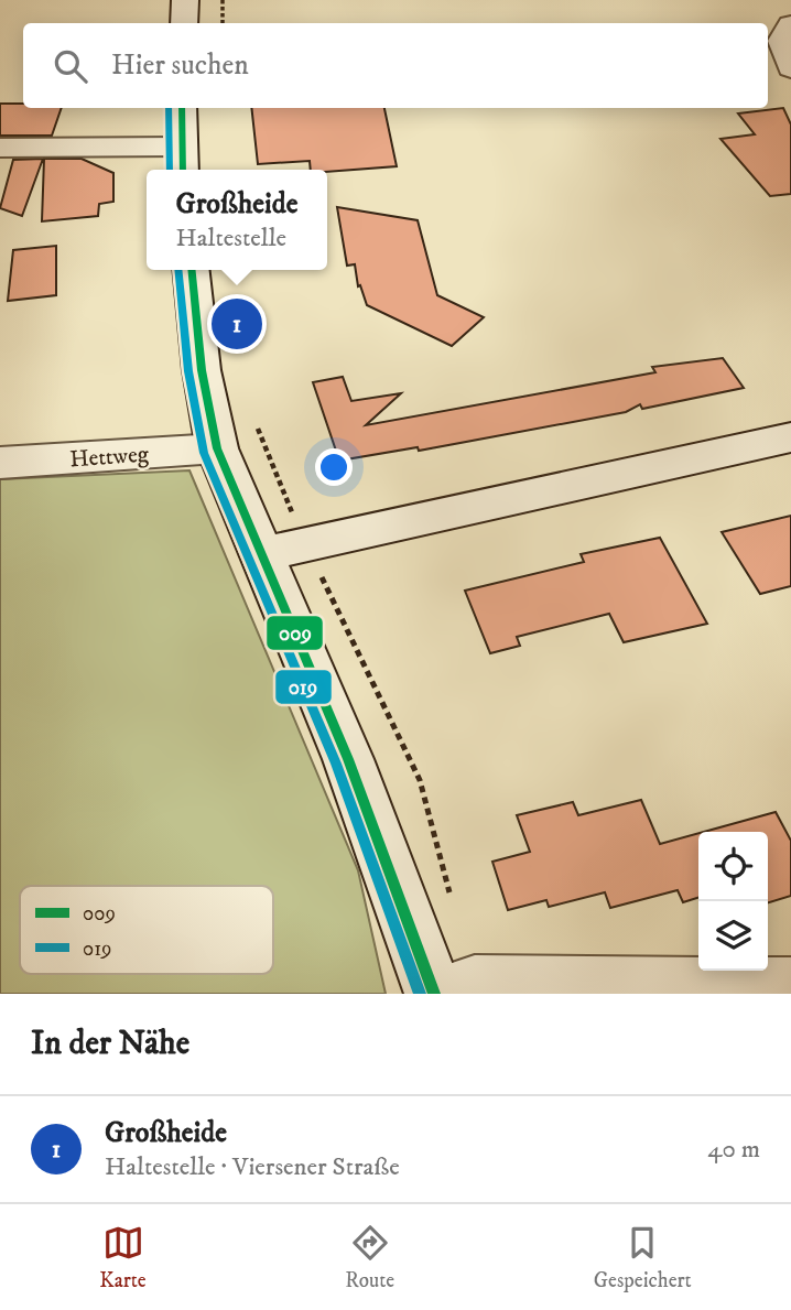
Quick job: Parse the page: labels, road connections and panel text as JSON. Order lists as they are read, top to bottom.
{
  "streets": {
    "street": ["Hettweg"]
  },
  "lines": ["transit line 009", "transit line 019"],
  "legend": ["009", "019"],
  "page": {
    "search": "Hier suchen",
    "popup": ["Großheide", "Haltestelle"],
    "pins": "1",
    "heading": "In der Nähe",
    "list": [
      {
        "mark": "1",
        "name": "Großheide",
        "note": "Haltestelle · Viersener Straße",
        "value": "40 m"
      }
    ],
    "nav": ["Karte", "Route", "Gespeichert"]
  }
}
